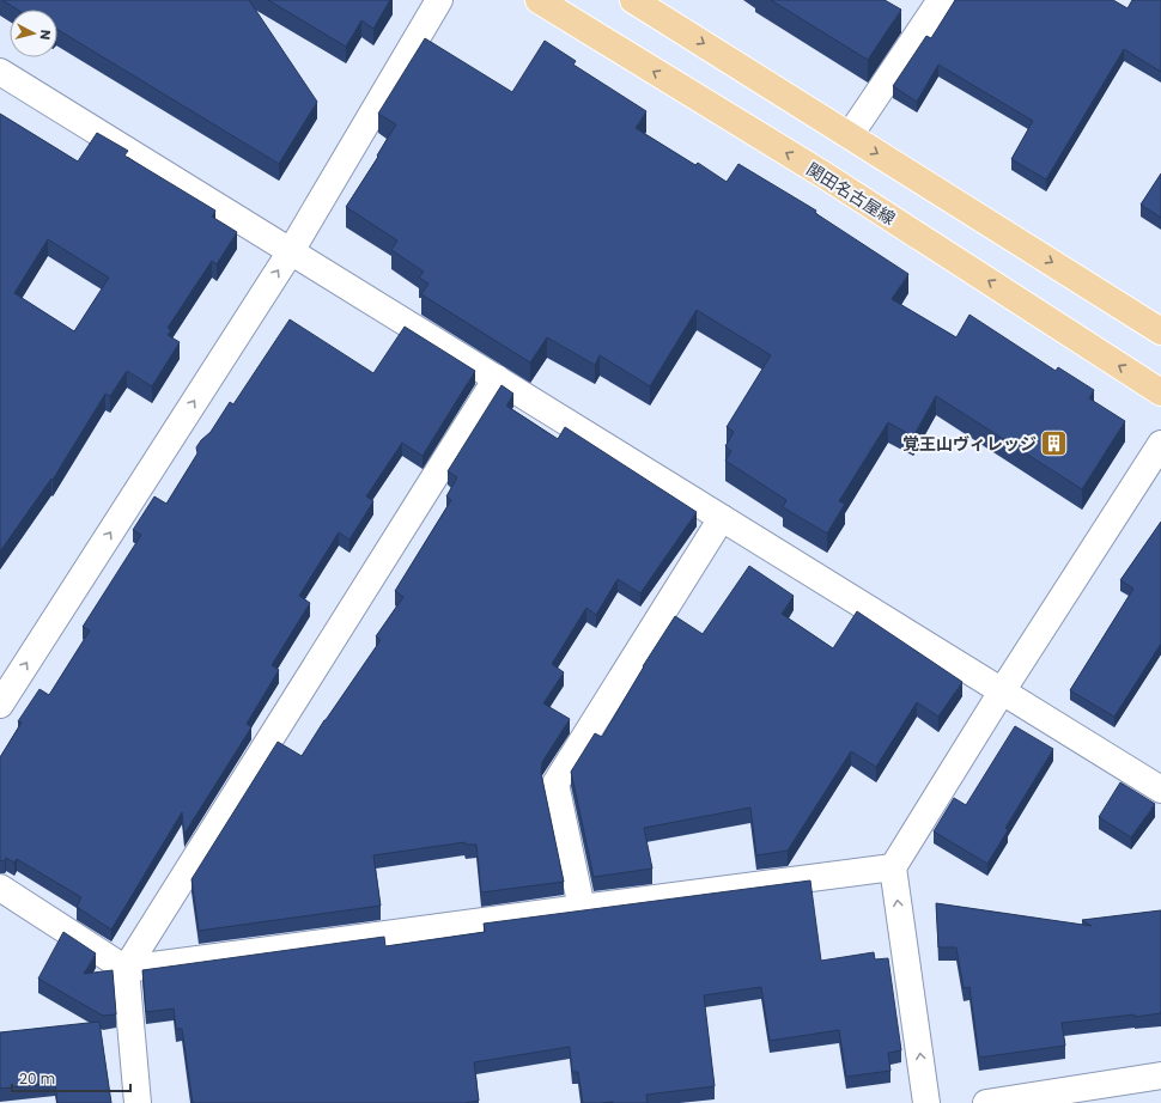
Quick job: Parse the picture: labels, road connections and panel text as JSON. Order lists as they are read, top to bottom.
{
  "streets": {
    "main road": ["関田名古屋線"]
  },
  "places": {
    "building": ["覚王山ヴィレッジ"]
  },
  "scale_bar": "20 m",
  "north": "right"
}
